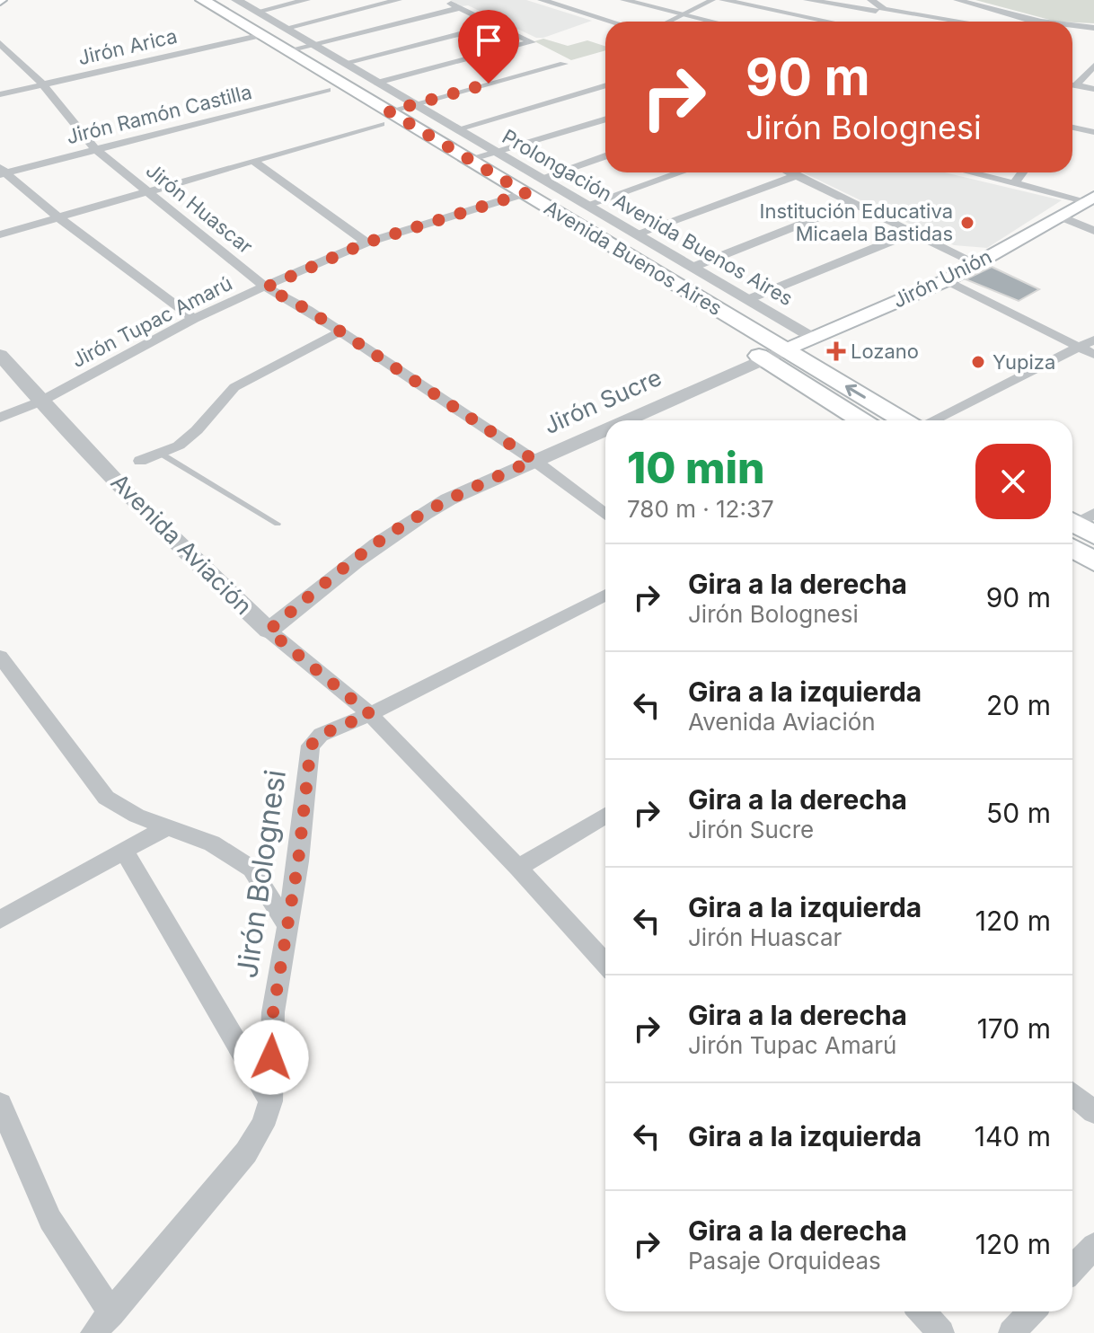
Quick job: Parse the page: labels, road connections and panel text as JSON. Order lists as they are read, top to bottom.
{
  "streets": {
    "main road": ["Avenida Buenos Aires", "Jirón Unión"],
    "street": [
      "Jirón Arica",
      "Jirón Ramón Castilla",
      "Jirón Huascar",
      "Prolongación Avenida Buenos Aires",
      "Jirón Tupac Amarú",
      "Jirón Sucre",
      "Avenida Aviación",
      "Jirón Bolognesi"
    ]
  },
  "crossings": [
    ["Jirón Arica", "Jirón Huascar"],
    ["Jirón Arica", "Avenida Buenos Aires"],
    ["Jirón Ramón Castilla", "Jirón Huascar"],
    ["Jirón Ramón Castilla", "Avenida Buenos Aires"],
    ["Jirón Huascar", "Jirón Tupac Amarú"],
    ["Jirón Huascar", "Jirón Sucre"],
    ["Prolongación Avenida Buenos Aires", "Jirón Unión"],
    ["Avenida Buenos Aires", "Jirón Unión"],
    ["Avenida Buenos Aires", "Jirón Tupac Amarú"],
    ["Avenida Buenos Aires", "Jirón Sucre"],
    ["Jirón Unión", "Jirón Sucre"],
    ["Jirón Tupac Amarú", "Avenida Aviación"],
    ["Jirón Sucre", "Avenida Aviación"],
    ["Avenida Aviación", "Jirón Bolognesi"]
  ],
  "places": {
    "other": ["Institución Educativa Micaela Bastidas", "Yupiza"],
    "health": ["Lozano"]
  },
  "page": {
    "turn": ["90 m", "Jirón Bolognesi"],
    "heading": ["10 min", "780 m · 12:37"],
    "list": [
      {
        "name": "Gira a la derecha",
        "note": "Jirón Bolognesi",
        "value": "90 m"
      },
      {
        "name": "Gira a la izquierda",
        "note": "Avenida Aviación",
        "value": "20 m"
      },
      {
        "name": "Gira a la derecha",
        "note": "Jirón Sucre",
        "value": "50 m"
      },
      {
        "name": "Gira a la izquierda",
        "note": "Jirón Huascar",
        "value": "120 m"
      },
      {
        "name": "Gira a la derecha",
        "note": "Jirón Tupac Amarú",
        "value": "170 m"
      },
      {
        "name": "Gira a la izquierda",
        "value": "140 m"
      },
      {
        "name": "Gira a la derecha",
        "note": "Pasaje Orquideas",
        "value": "120 m"
      }
    ]
  }
}
